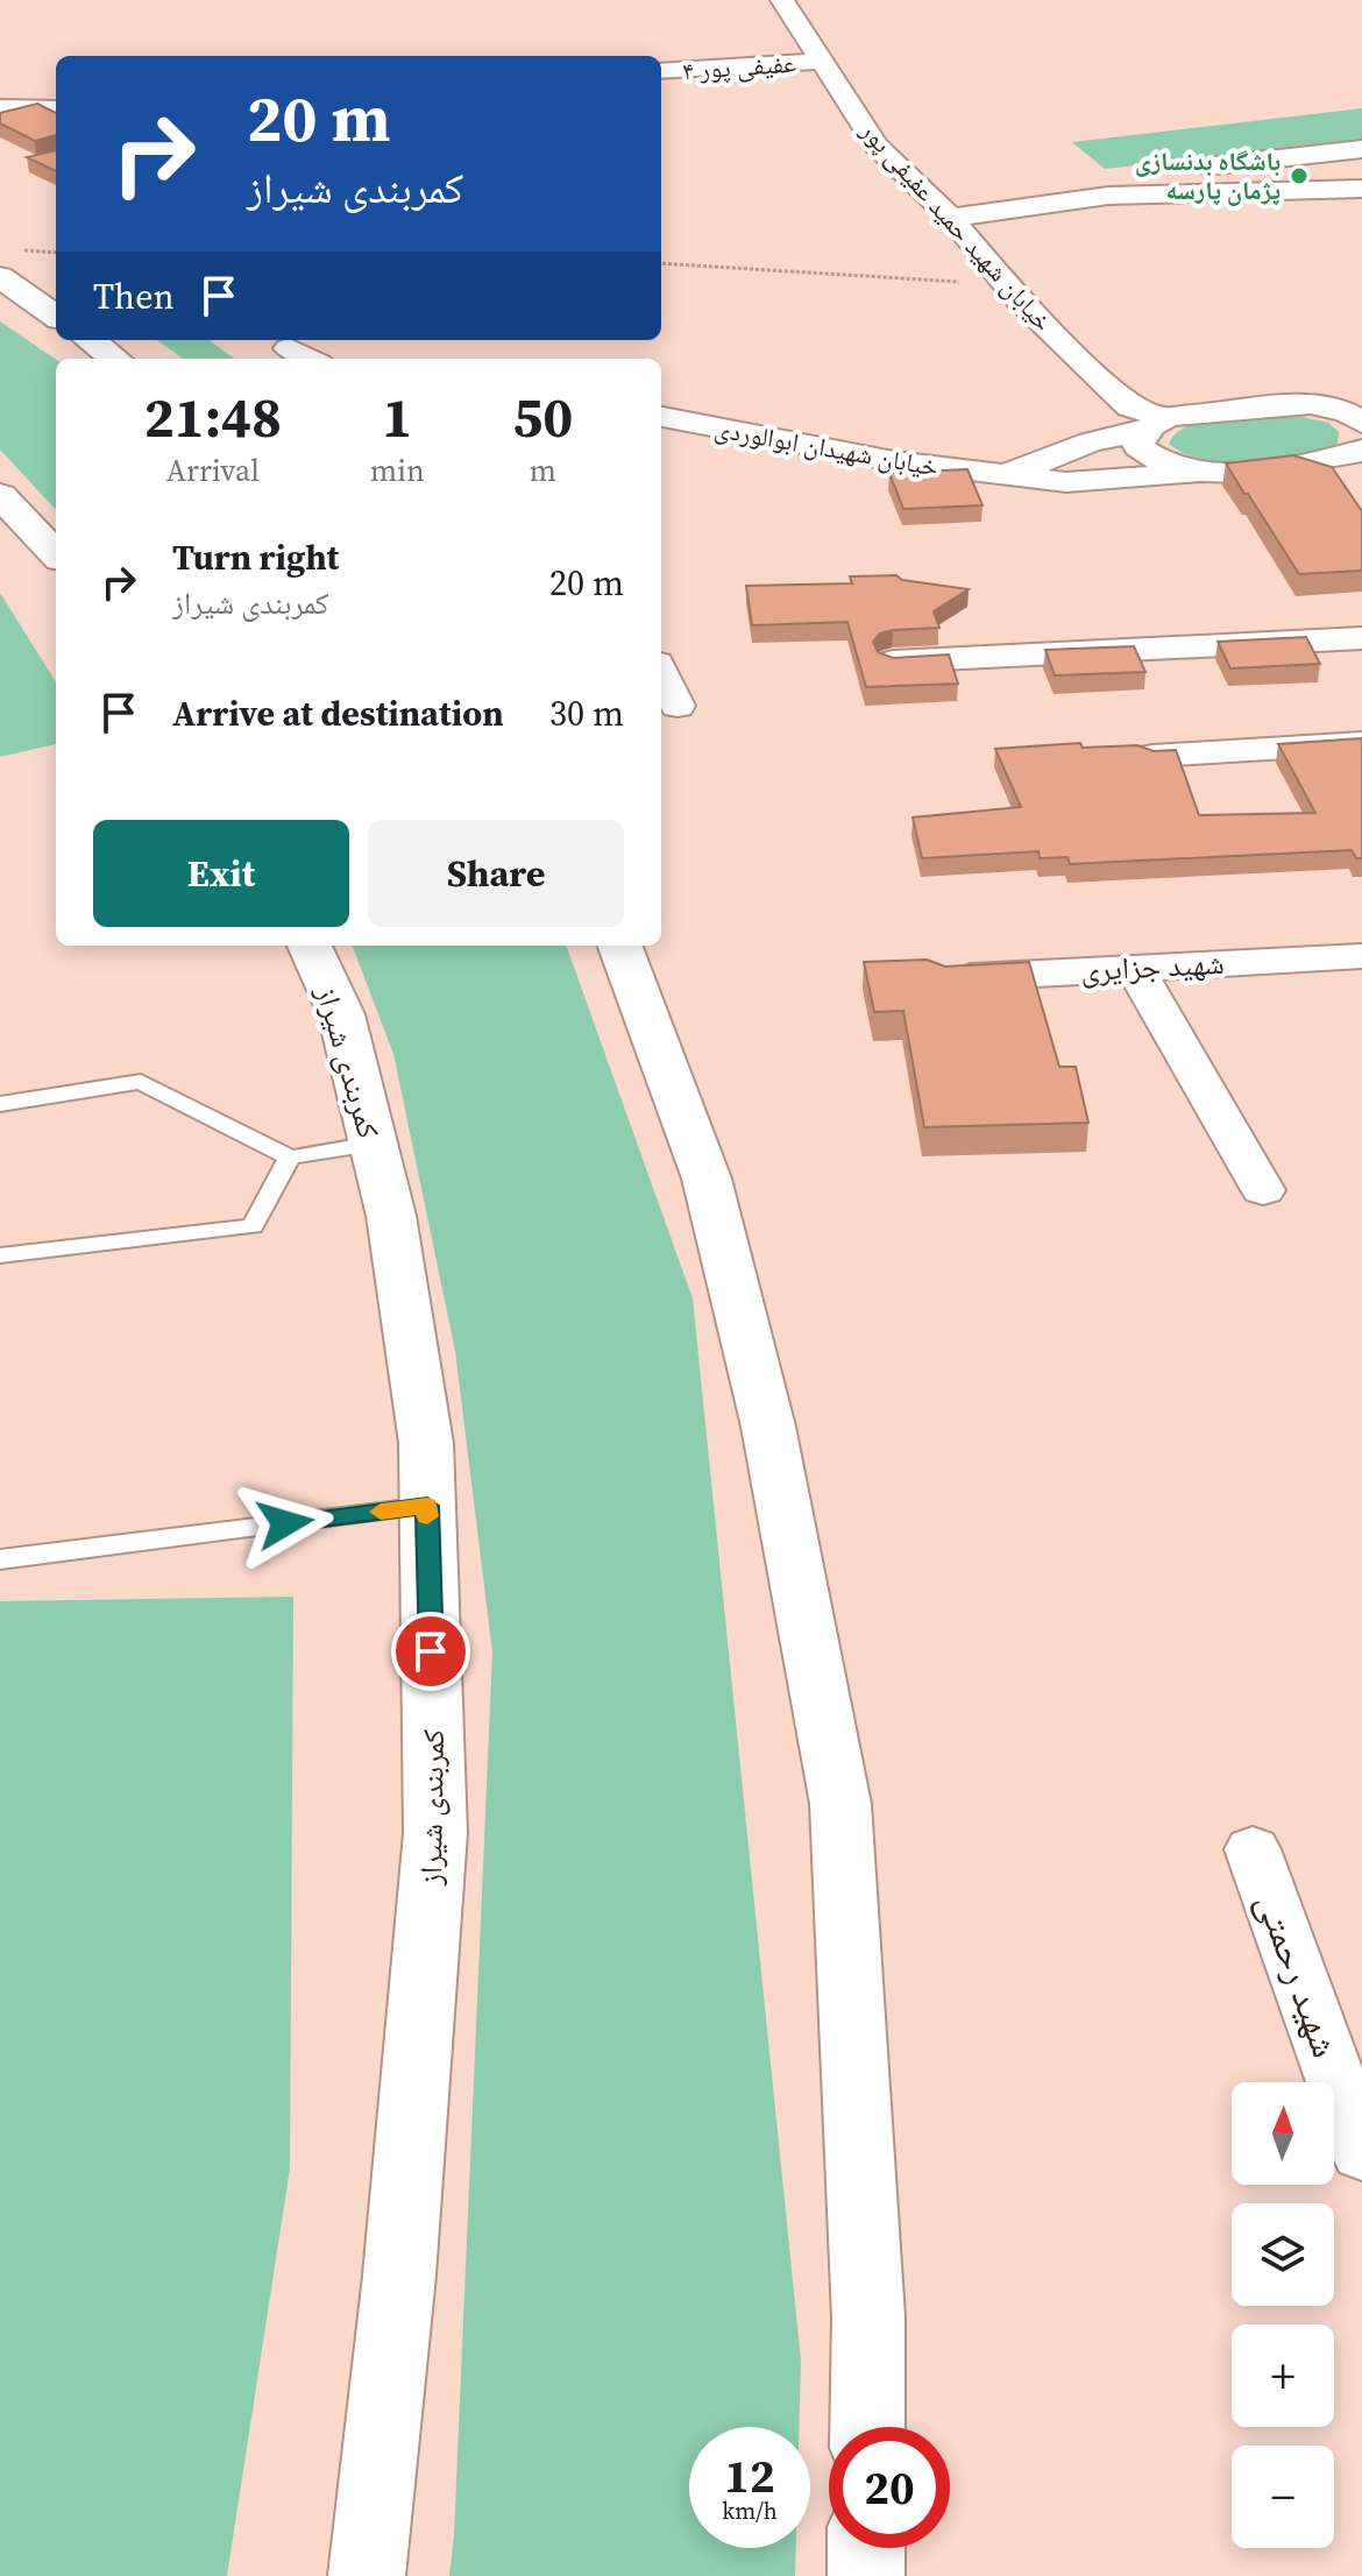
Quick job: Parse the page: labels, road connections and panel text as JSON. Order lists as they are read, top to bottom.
{
  "streets": {
    "highway": ["کمربندی شیراز"],
    "street": [
      "عفیفی پور ۴",
      "خیابان شهید حمید عفیفی پور",
      "خیابان شهیدان ابوالوردی",
      "شهید جزایری",
      "شهید رحمتی"
    ]
  },
  "crossings": [
    ["عفیفی پور ۴", "خیابان شهید حمید عفیفی پور"],
    ["خیابان شهید حمید عفیفی پور", "خیابان شهیدان ابوالوردی"]
  ],
  "places": ["باشگاه بدنسازی پژمان پارسه"],
  "north": "top",
  "page": {
    "turn": ["20 m", "کمربندی شیراز"],
    "then": "Then",
    "eta": [
      "21:48",
      "Arrival",
      "1",
      "min",
      "50",
      "m"
    ],
    "list": [
      {
        "name": "Turn right",
        "note": "کمربندی شیراز",
        "value": "20 m"
      },
      {
        "name": "Arrive at destination",
        "value": "30 m"
      }
    ],
    "buttons": ["Exit", "Share"],
    "map_buttons": ["+", "−"],
    "speed": "12 km/h",
    "limit": "20"
  }
}
